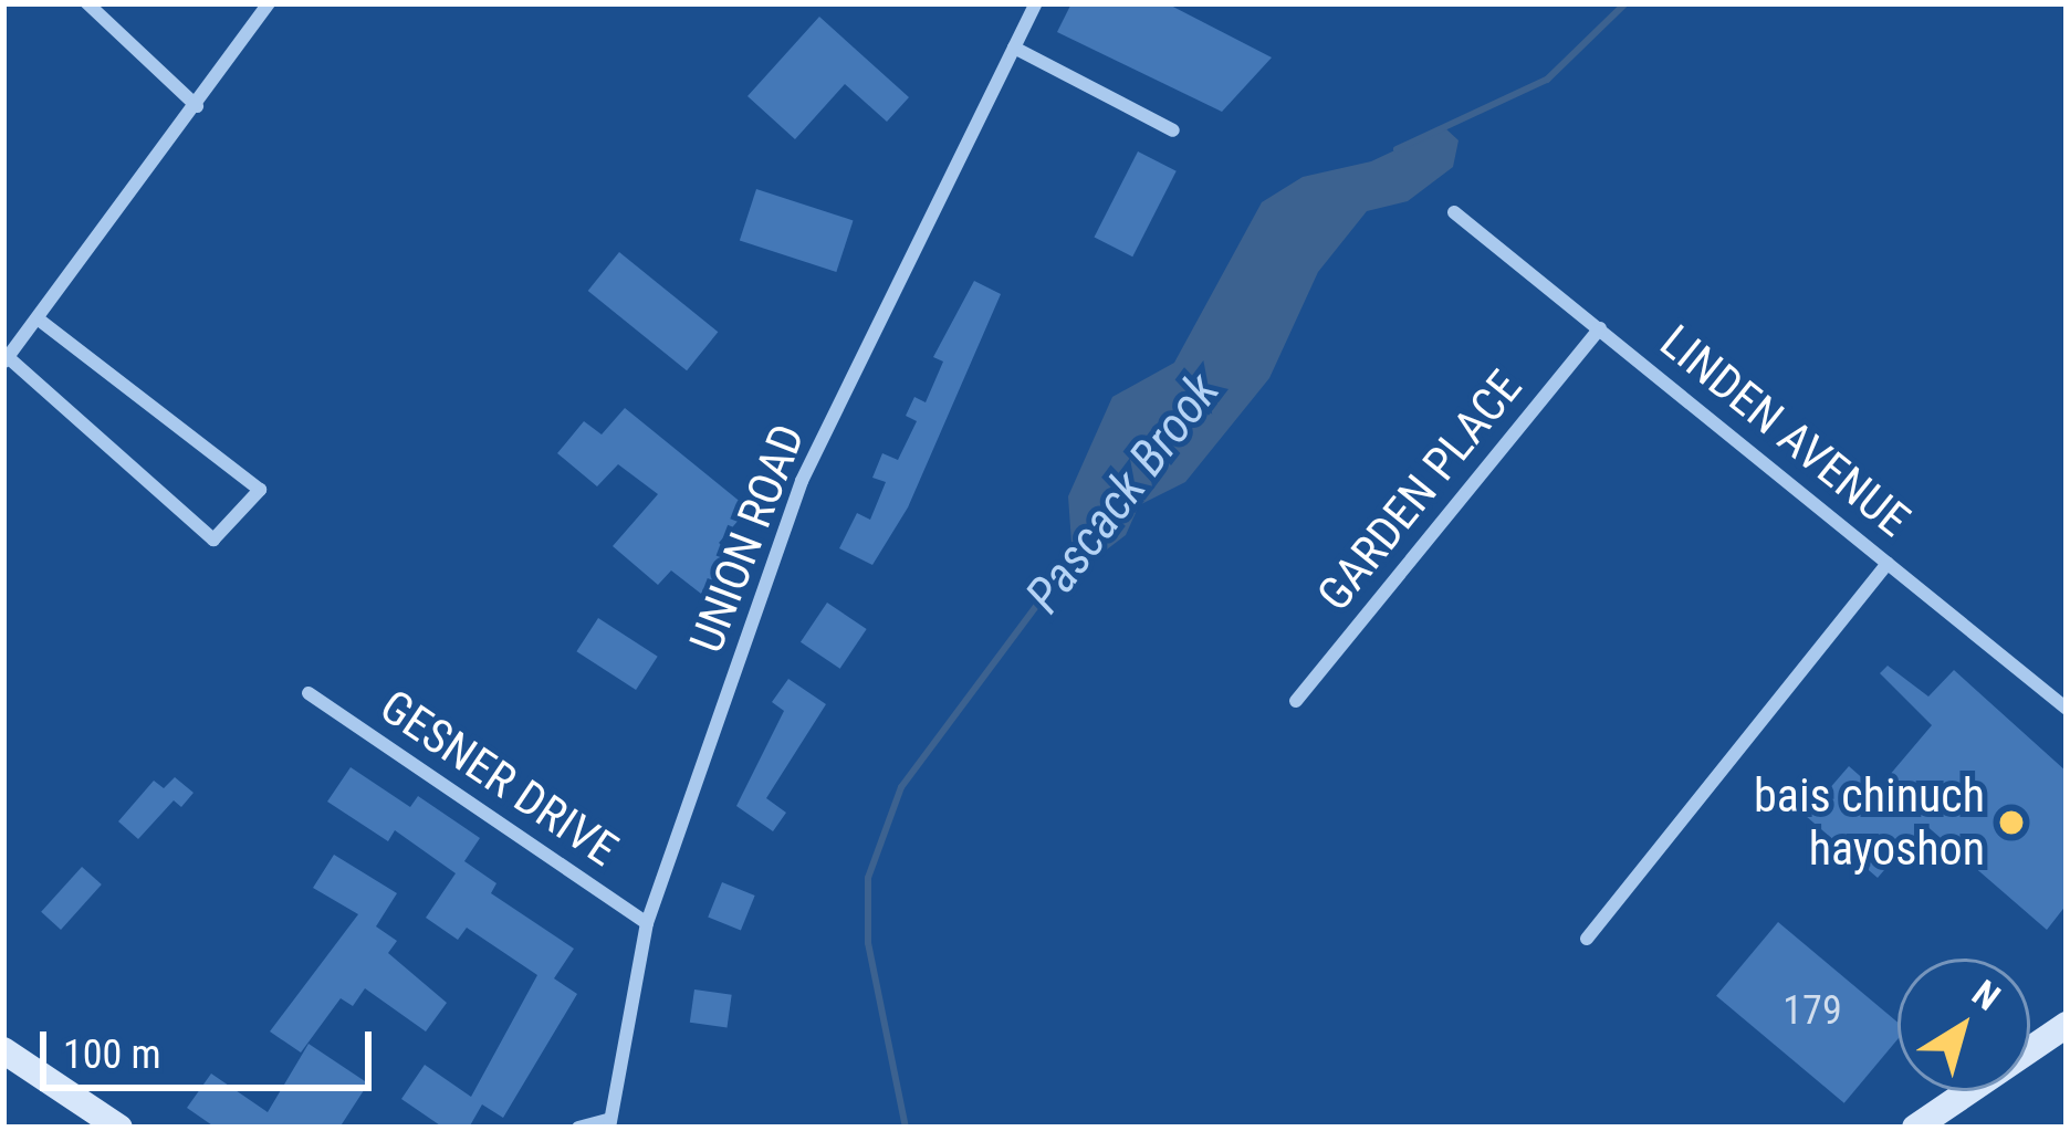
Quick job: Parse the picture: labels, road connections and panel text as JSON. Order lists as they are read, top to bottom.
{
  "streets": {
    "street": [
      "LINDEN AVENUE",
      "GARDEN PLACE",
      "UNION ROAD",
      "GESNER DRIVE"
    ]
  },
  "crossings": [
    ["LINDEN AVENUE", "GARDEN PLACE"],
    ["UNION ROAD", "GESNER DRIVE"]
  ],
  "water": ["Pascack Brook"],
  "places": ["bais chinuch hayoshon"],
  "house_numbers": ["179"],
  "scale_bar": "100 m",
  "north": "top right"
}
